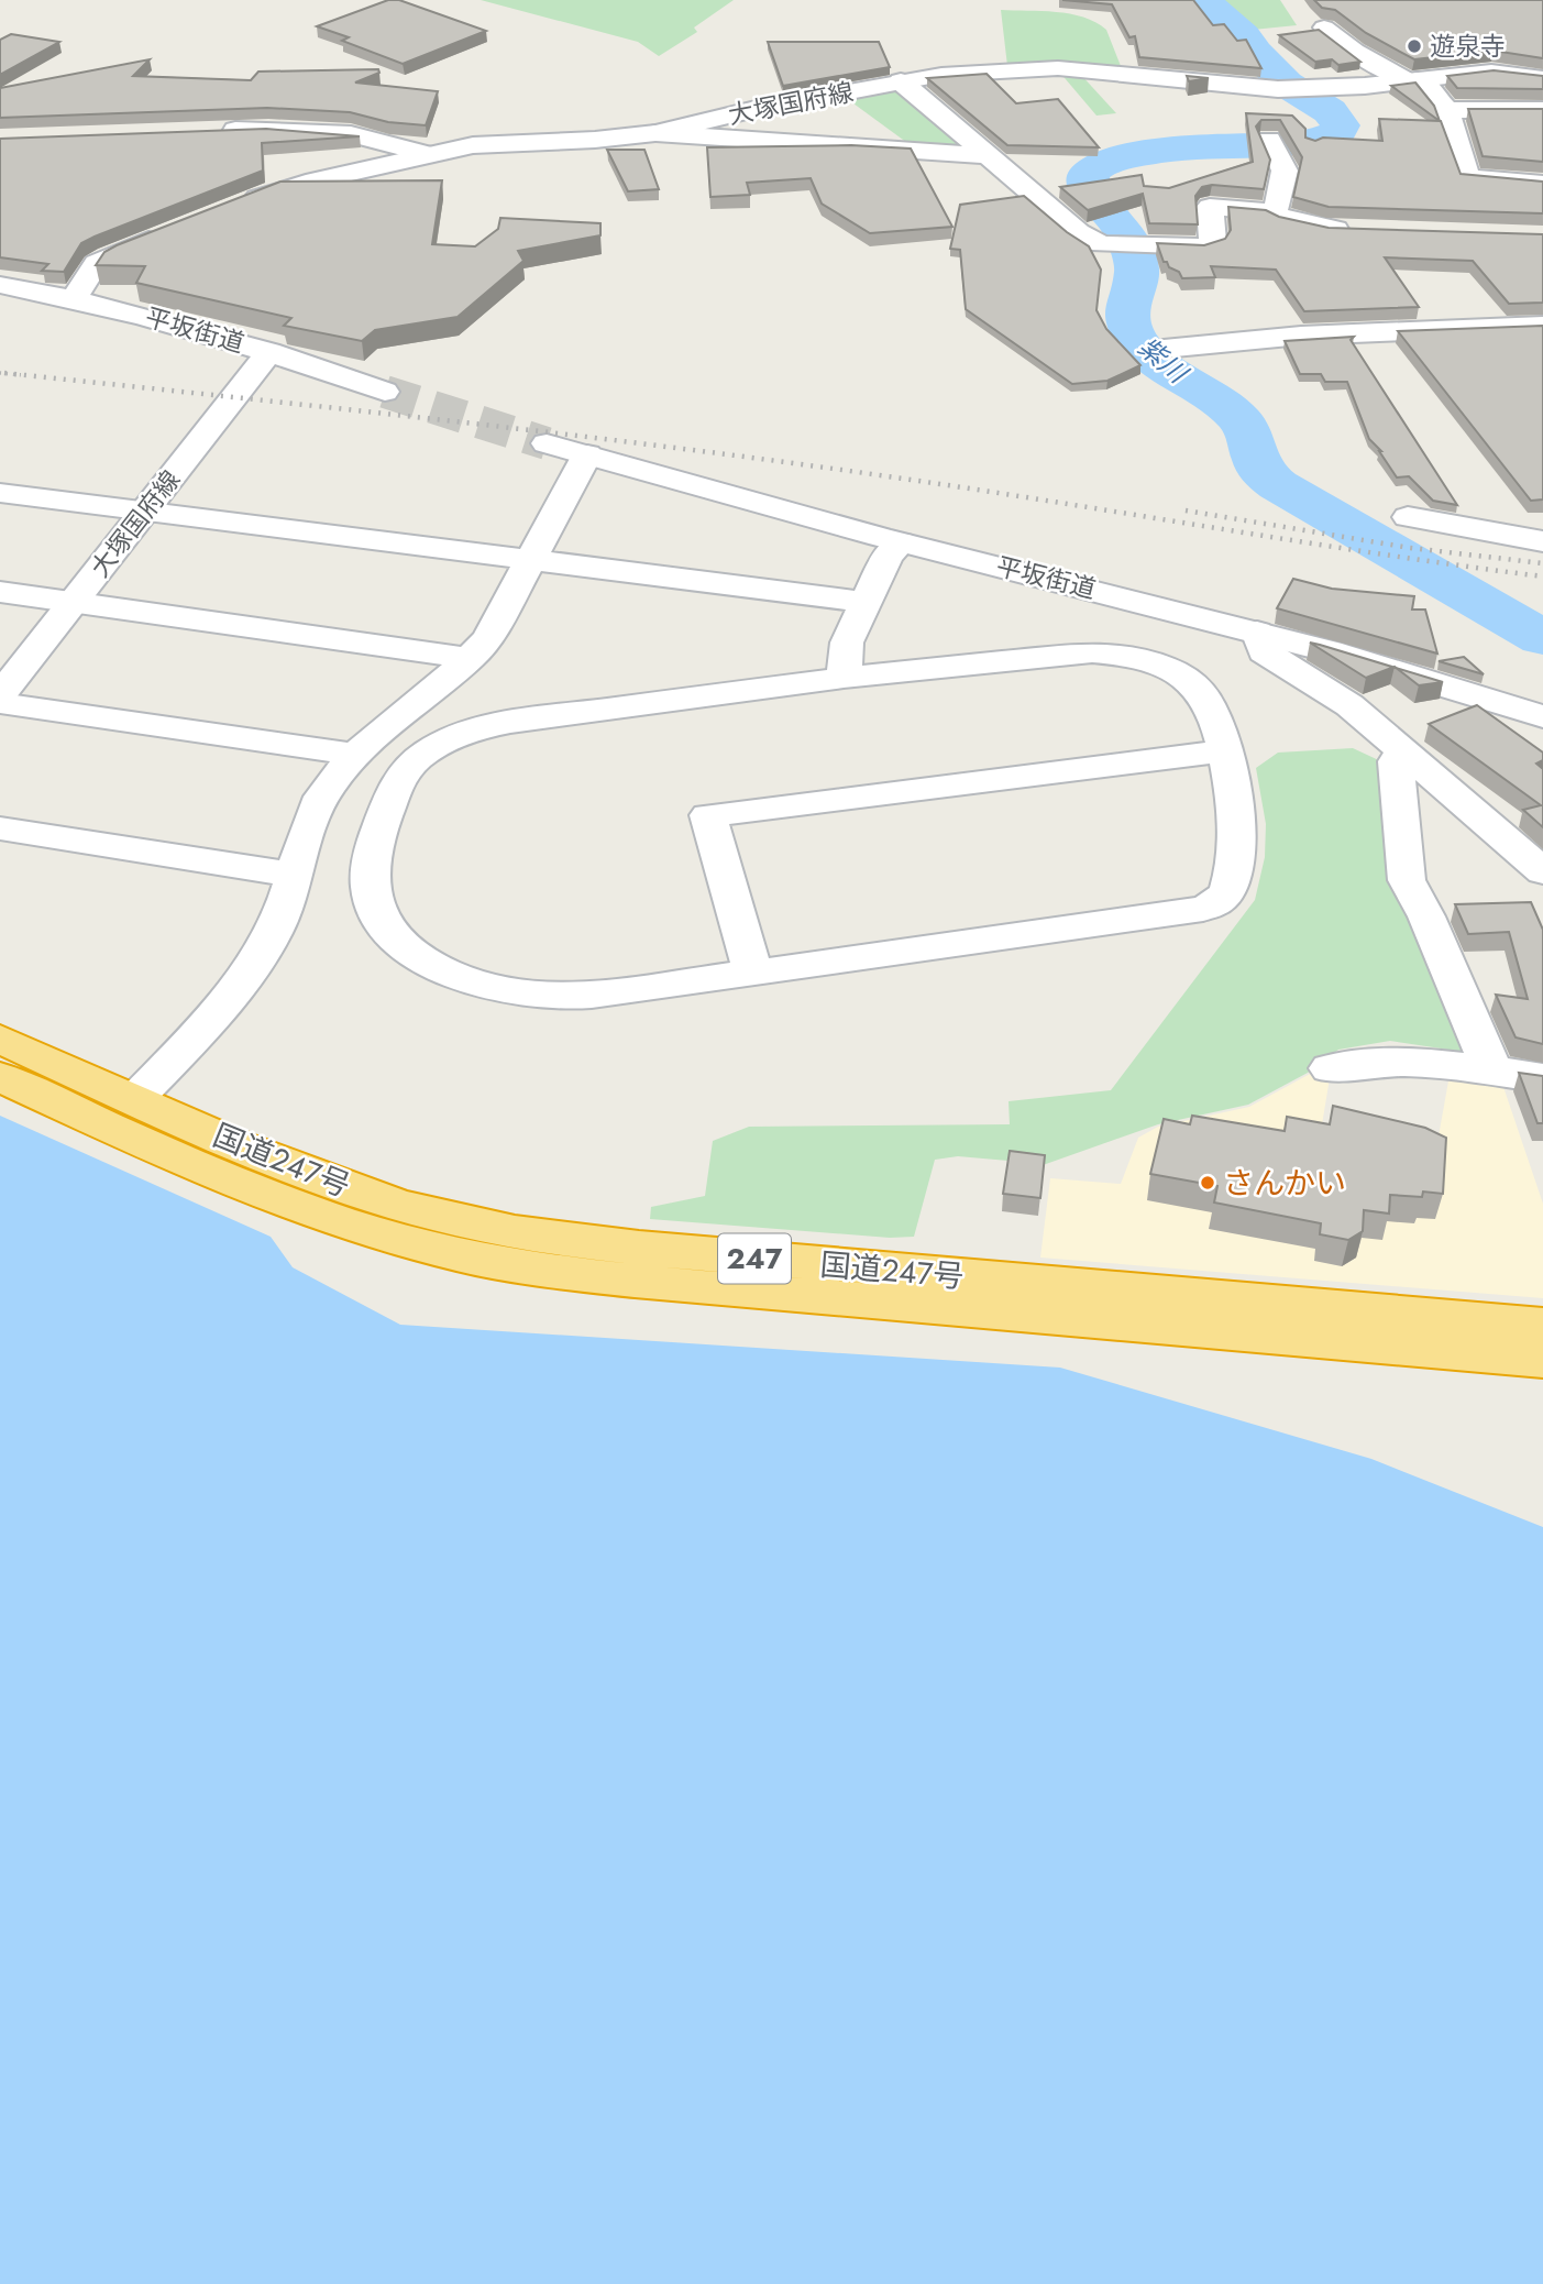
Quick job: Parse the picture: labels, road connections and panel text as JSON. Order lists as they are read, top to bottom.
{
  "streets": {
    "highway": ["国道247号", "247"],
    "street": ["大塚国府線", "平坂街道"]
  },
  "crossings": [
    ["大塚国府線", "平坂街道"]
  ],
  "water": ["紫川"],
  "places": ["遊泉寺", "さんかい"]
}
